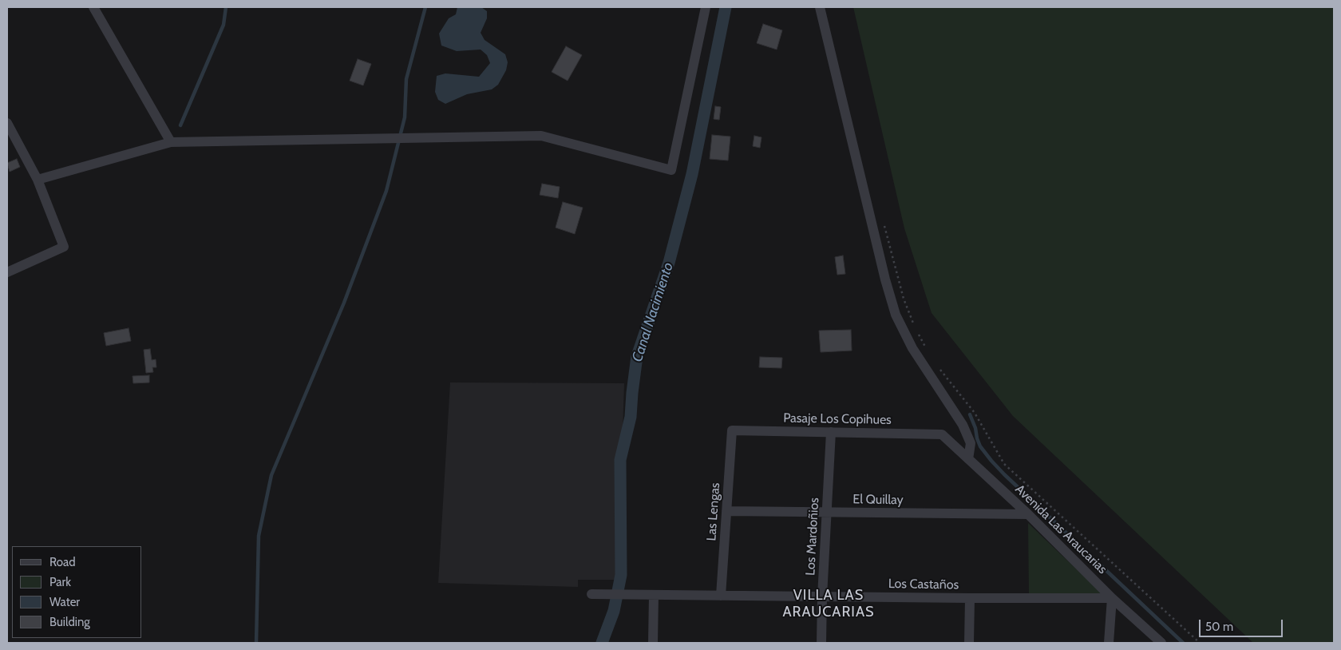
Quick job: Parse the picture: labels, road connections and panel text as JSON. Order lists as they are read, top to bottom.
{
  "streets": {
    "street": [
      "Pasaje Los Copihues",
      "El Quillay",
      "Las Lengas",
      "Avenida Las Araucarias",
      "Los Mardoñios",
      "Los Castaños"
    ]
  },
  "crossings": [
    ["Pasaje Los Copihues", "Las Lengas"],
    ["Pasaje Los Copihues", "Avenida Las Araucarias"],
    ["Pasaje Los Copihues", "Los Mardoñios"],
    ["El Quillay", "Las Lengas"],
    ["El Quillay", "Avenida Las Araucarias"],
    ["El Quillay", "Los Mardoñios"],
    ["Las Lengas", "Los Castaños"],
    ["Avenida Las Araucarias", "Los Castaños"],
    ["Los Mardoñios", "Los Castaños"]
  ],
  "districts": ["VILLA LAS ARAUCARIAS"],
  "water": ["Canal Nacimiento"],
  "legend": [
    "Road",
    "Park",
    "Water",
    "Building"
  ],
  "scale_bar": "50 m"
}
